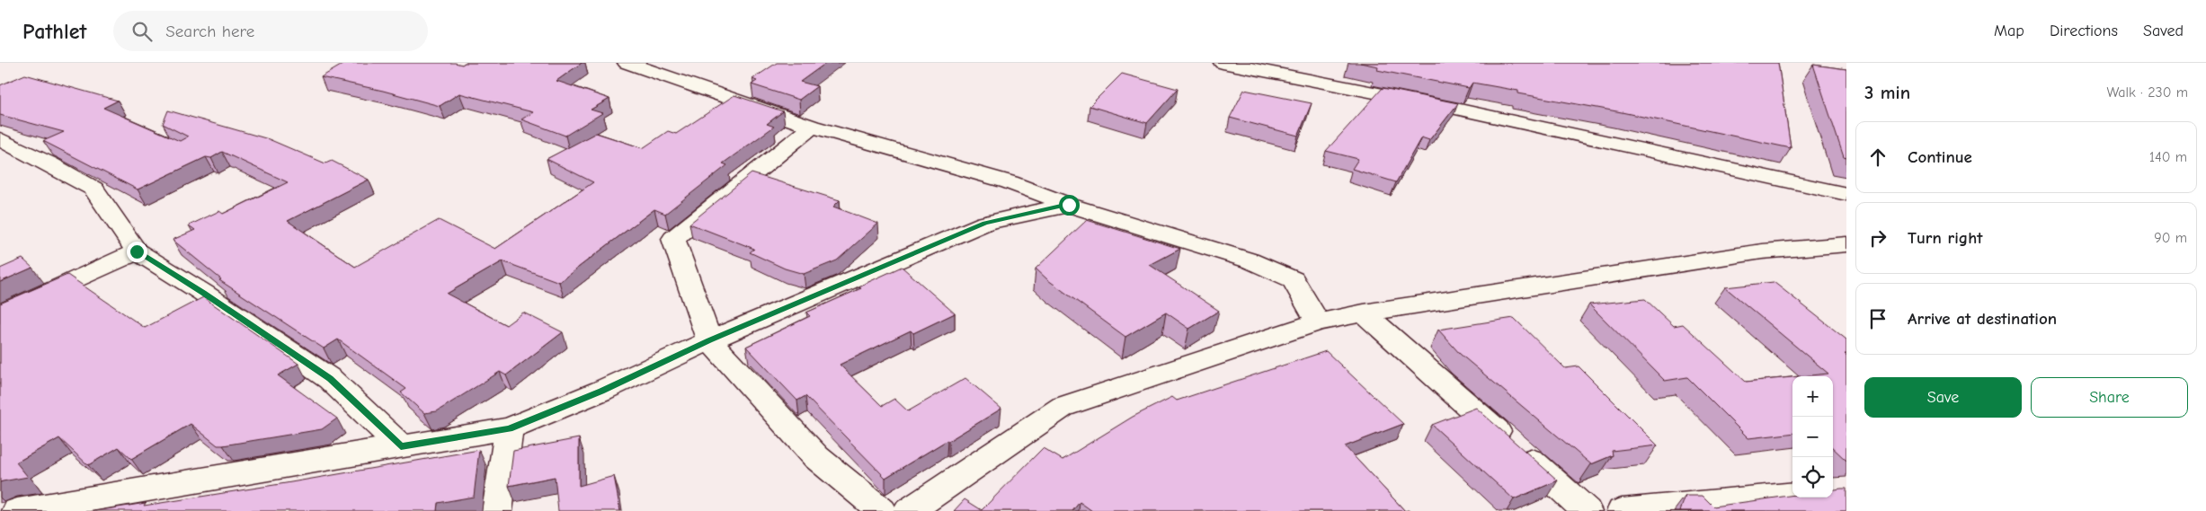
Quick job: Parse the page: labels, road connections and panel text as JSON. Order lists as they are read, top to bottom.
{
  "page": {
    "header": "Pathlet",
    "search": "Search here",
    "nav": ["Map", "Directions", "Saved"],
    "heading": ["3 min", "Walk · 230 m"],
    "list": [
      ["Continue", "140 m"],
      ["Turn right", "90 m"],
      "Arrive at destination"
    ],
    "buttons": ["Save", "Share"],
    "map_buttons": ["+", "−"]
  }
}
